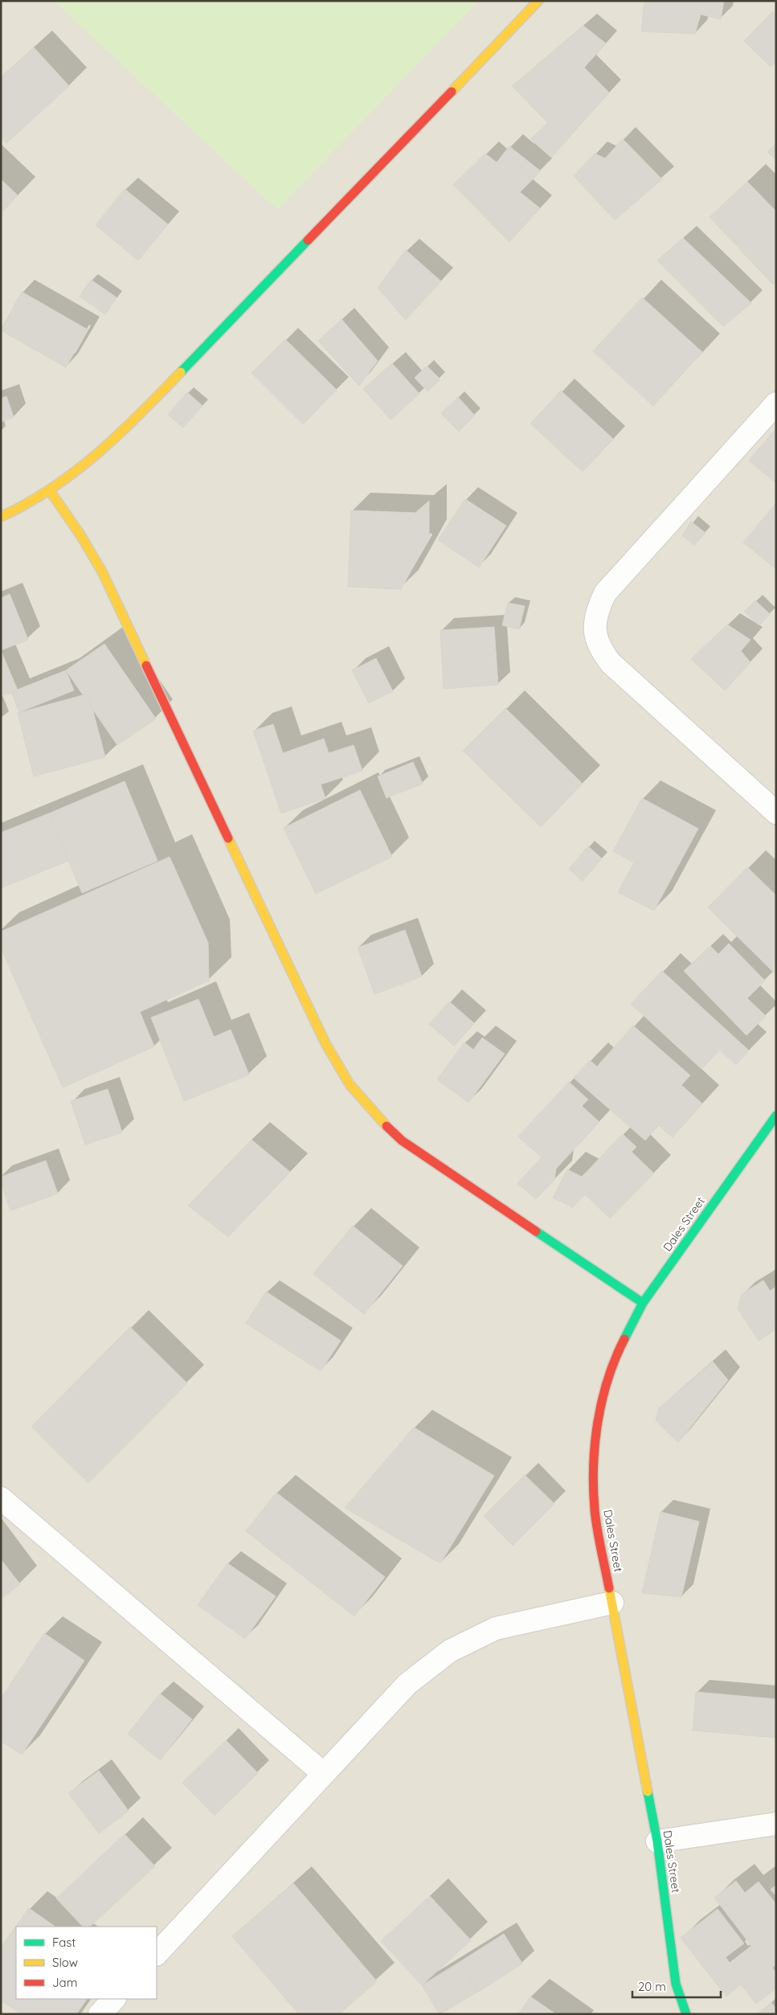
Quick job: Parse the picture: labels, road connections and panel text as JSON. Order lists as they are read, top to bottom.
{
  "streets": {
    "street": ["Dales Street"]
  },
  "legend": ["Fast", "Slow", "Jam"],
  "scale_bar": "20 m"
}
